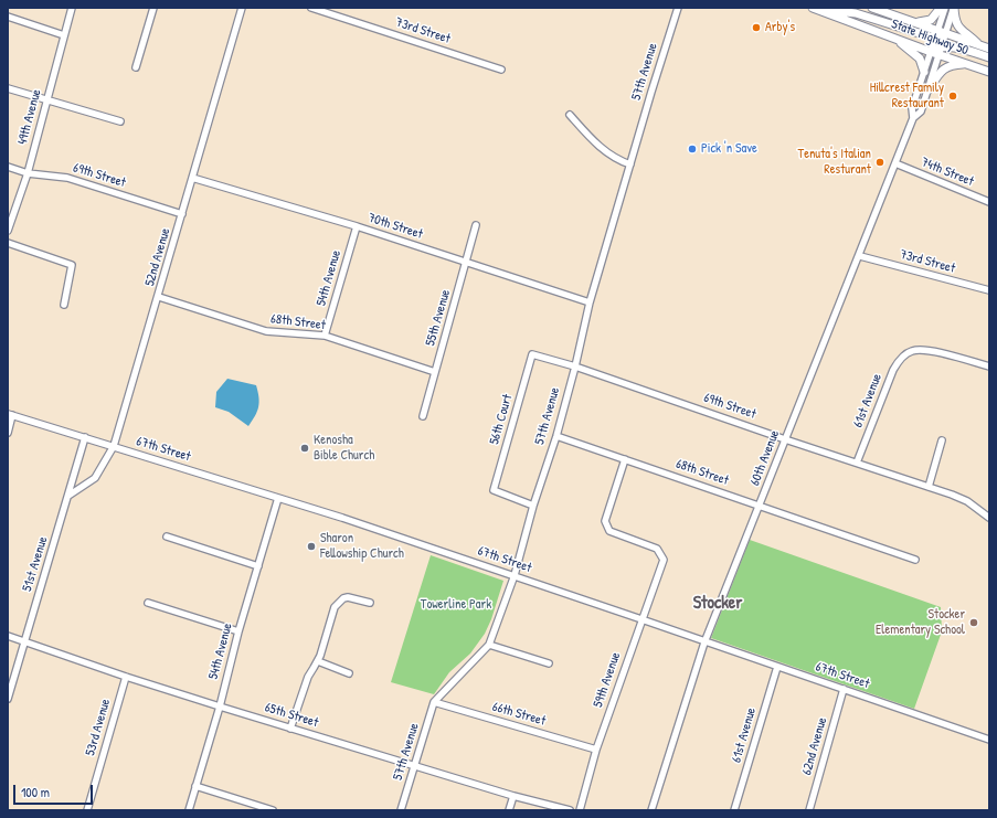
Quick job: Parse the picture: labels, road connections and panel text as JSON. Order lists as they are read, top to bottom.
{
  "streets": {
    "main road": ["State Highway 50"],
    "street": [
      "73rd Street",
      "57th Avenue",
      "49th Avenue",
      "74th Street",
      "69th Street",
      "70th Street",
      "52nd Avenue",
      "54th Avenue",
      "55th Avenue",
      "68th Street",
      "61st Avenue",
      "56th Court",
      "67th Street",
      "60th Avenue",
      "51st Avenue",
      "59th Avenue",
      "66th Street",
      "65th Street",
      "53rd Avenue",
      "62nd Avenue"
    ]
  },
  "crossings": [
    ["73rd Street", "60th Avenue"],
    ["State Highway 50", "60th Avenue"],
    ["57th Avenue", "69th Street"],
    ["57th Avenue", "70th Street"],
    ["57th Avenue", "68th Street"],
    ["57th Avenue", "56th Court"],
    ["57th Avenue", "67th Street"],
    ["57th Avenue", "66th Street"],
    ["57th Avenue", "65th Street"],
    ["49th Avenue", "69th Street"],
    ["74th Street", "60th Avenue"],
    ["69th Street", "52nd Avenue"],
    ["69th Street", "61st Avenue"],
    ["69th Street", "56th Court"],
    ["69th Street", "60th Avenue"],
    ["70th Street", "52nd Avenue"],
    ["70th Street", "54th Avenue"],
    ["70th Street", "55th Avenue"],
    ["52nd Avenue", "68th Street"],
    ["52nd Avenue", "67th Street"],
    ["52nd Avenue", "51st Avenue"],
    ["54th Avenue", "68th Street"],
    ["54th Avenue", "67th Street"],
    ["54th Avenue", "65th Street"],
    ["55th Avenue", "68th Street"],
    ["68th Street", "60th Avenue"],
    ["68th Street", "59th Avenue"],
    ["61st Avenue", "67th Street"],
    ["67th Street", "60th Avenue"],
    ["67th Street", "51st Avenue"],
    ["67th Street", "59th Avenue"],
    ["67th Street", "62nd Avenue"],
    ["51st Avenue", "65th Street"],
    ["59th Avenue", "66th Street"],
    ["65th Street", "53rd Avenue"]
  ],
  "districts": ["Stocker"],
  "parks": ["Towerline Park"],
  "places": [
    "Arby's",
    "Hillcrest Family Restaurant",
    "Pick 'n Save",
    "Tenuta's Italian Resturant",
    "Kenosha Bible Church",
    "Sharon Fellowship Church",
    "Stocker Elementary School"
  ],
  "scale_bar": "100 m"
}
